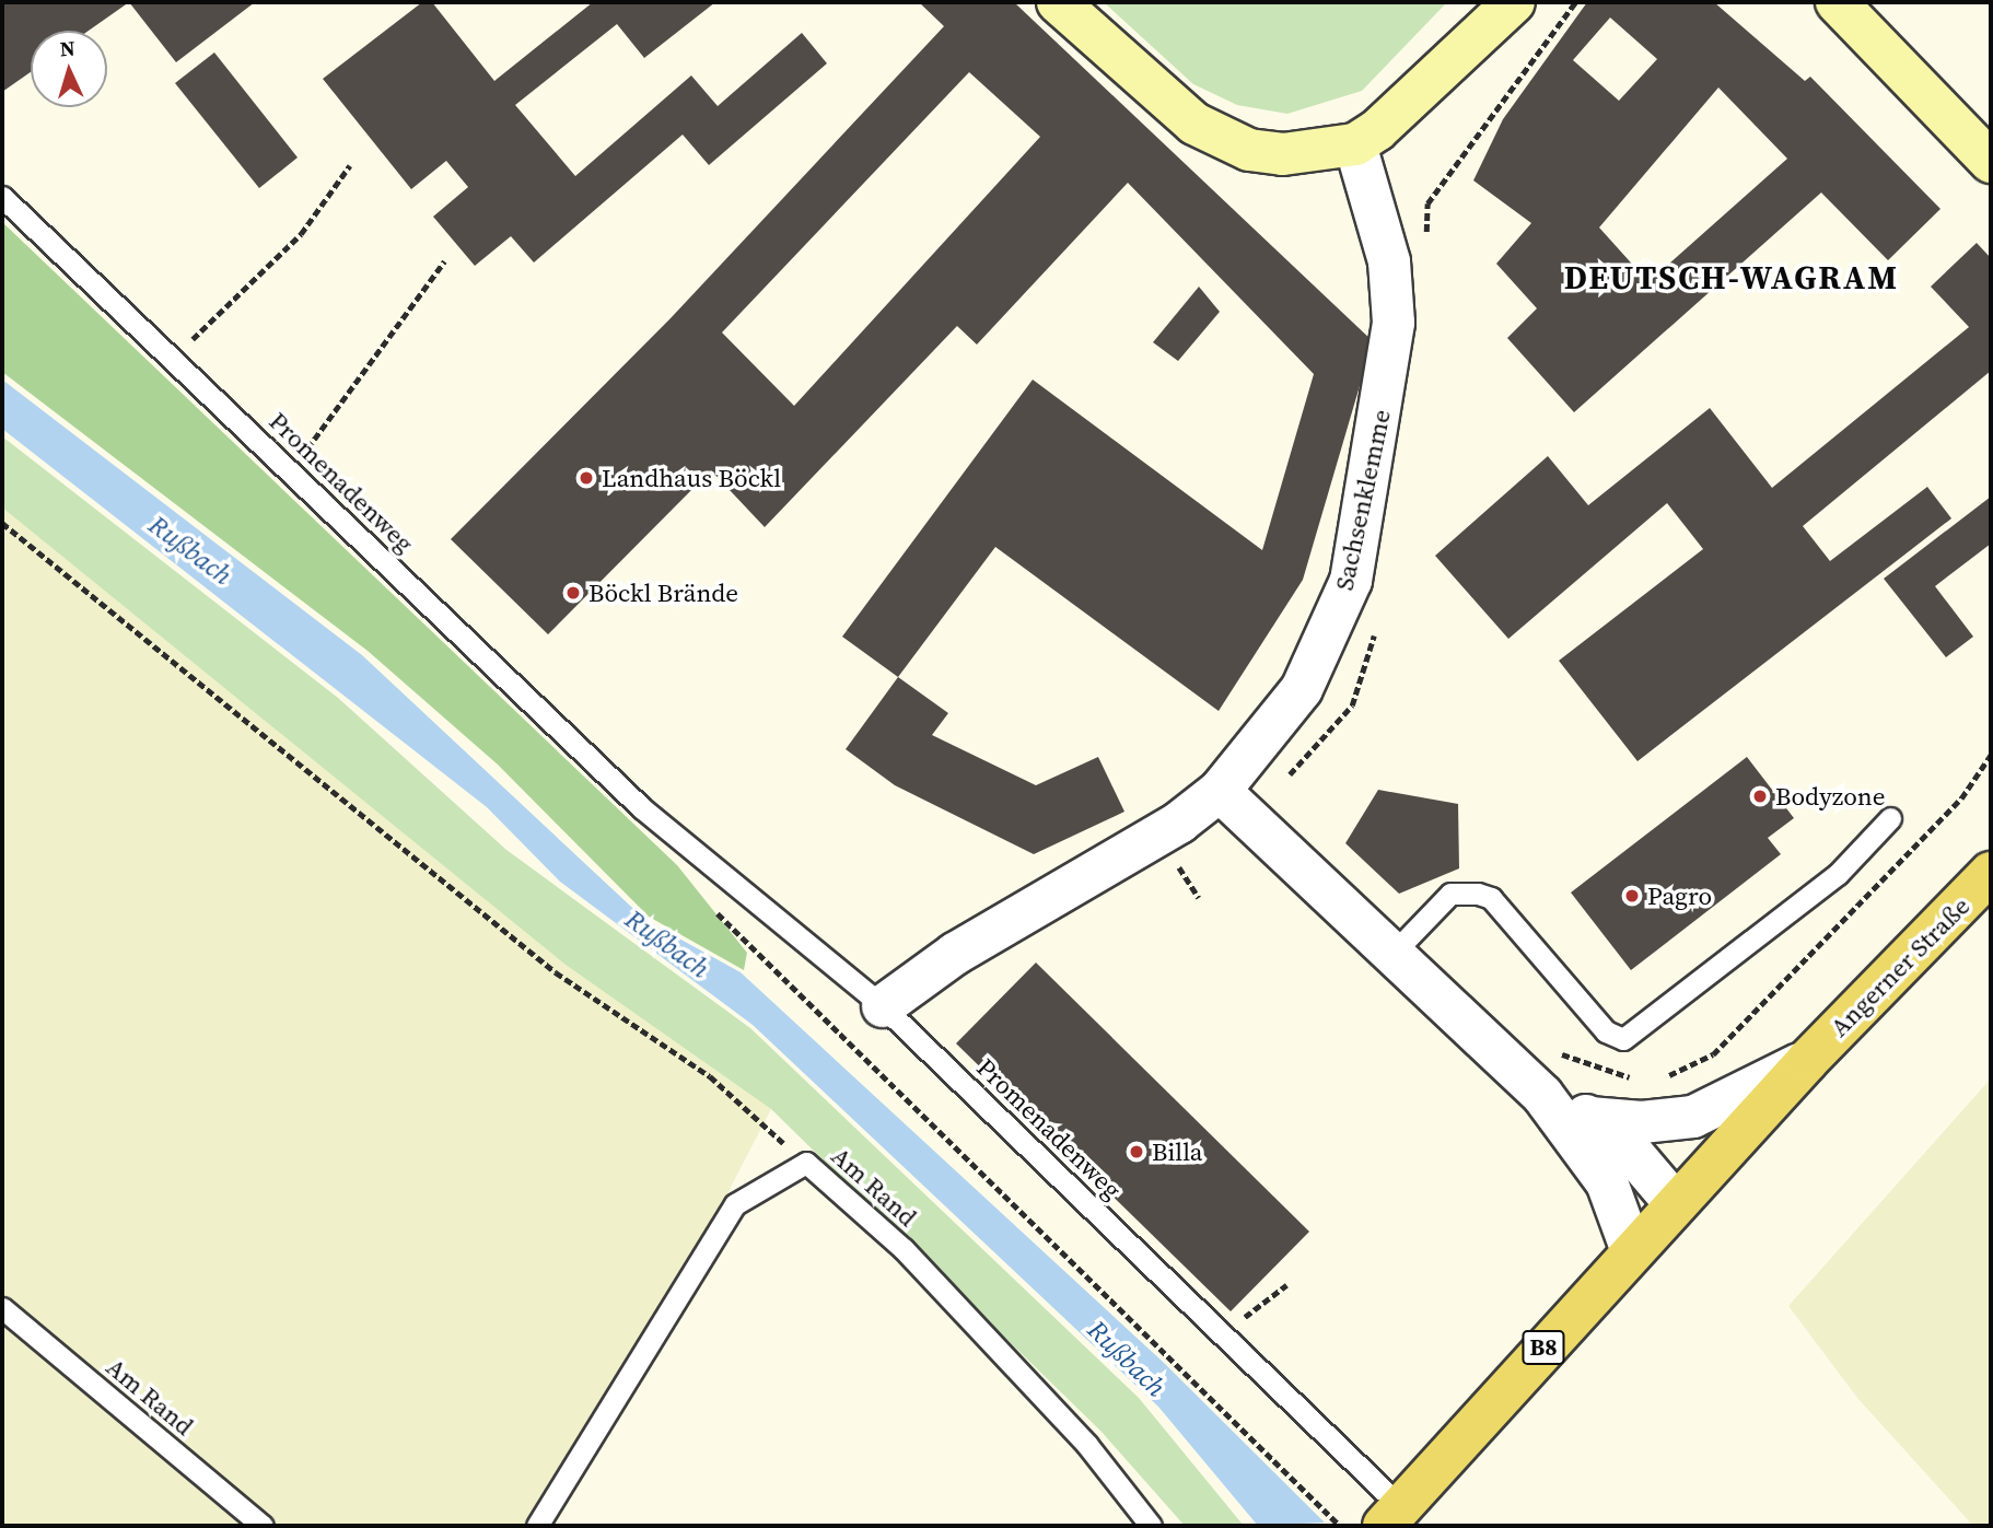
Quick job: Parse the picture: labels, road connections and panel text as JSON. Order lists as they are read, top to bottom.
{
  "streets": {
    "main road": ["Angerner Straße", "B8"],
    "street": ["Sachsenklemme"],
    "lane": ["Promenadenweg", "Am Rand"]
  },
  "crossings": [
    ["Promenadenweg", "Sachsenklemme"],
    ["Promenadenweg", "B8"],
    ["Angerner Straße", "B8"]
  ],
  "districts": ["DEUTSCH-WAGRAM"],
  "water": ["Rußbach"],
  "places": [
    "Landhaus Böckl",
    "Böckl Brände",
    "Bodyzone",
    "Pagro",
    "Billa"
  ],
  "north": "top"
}
